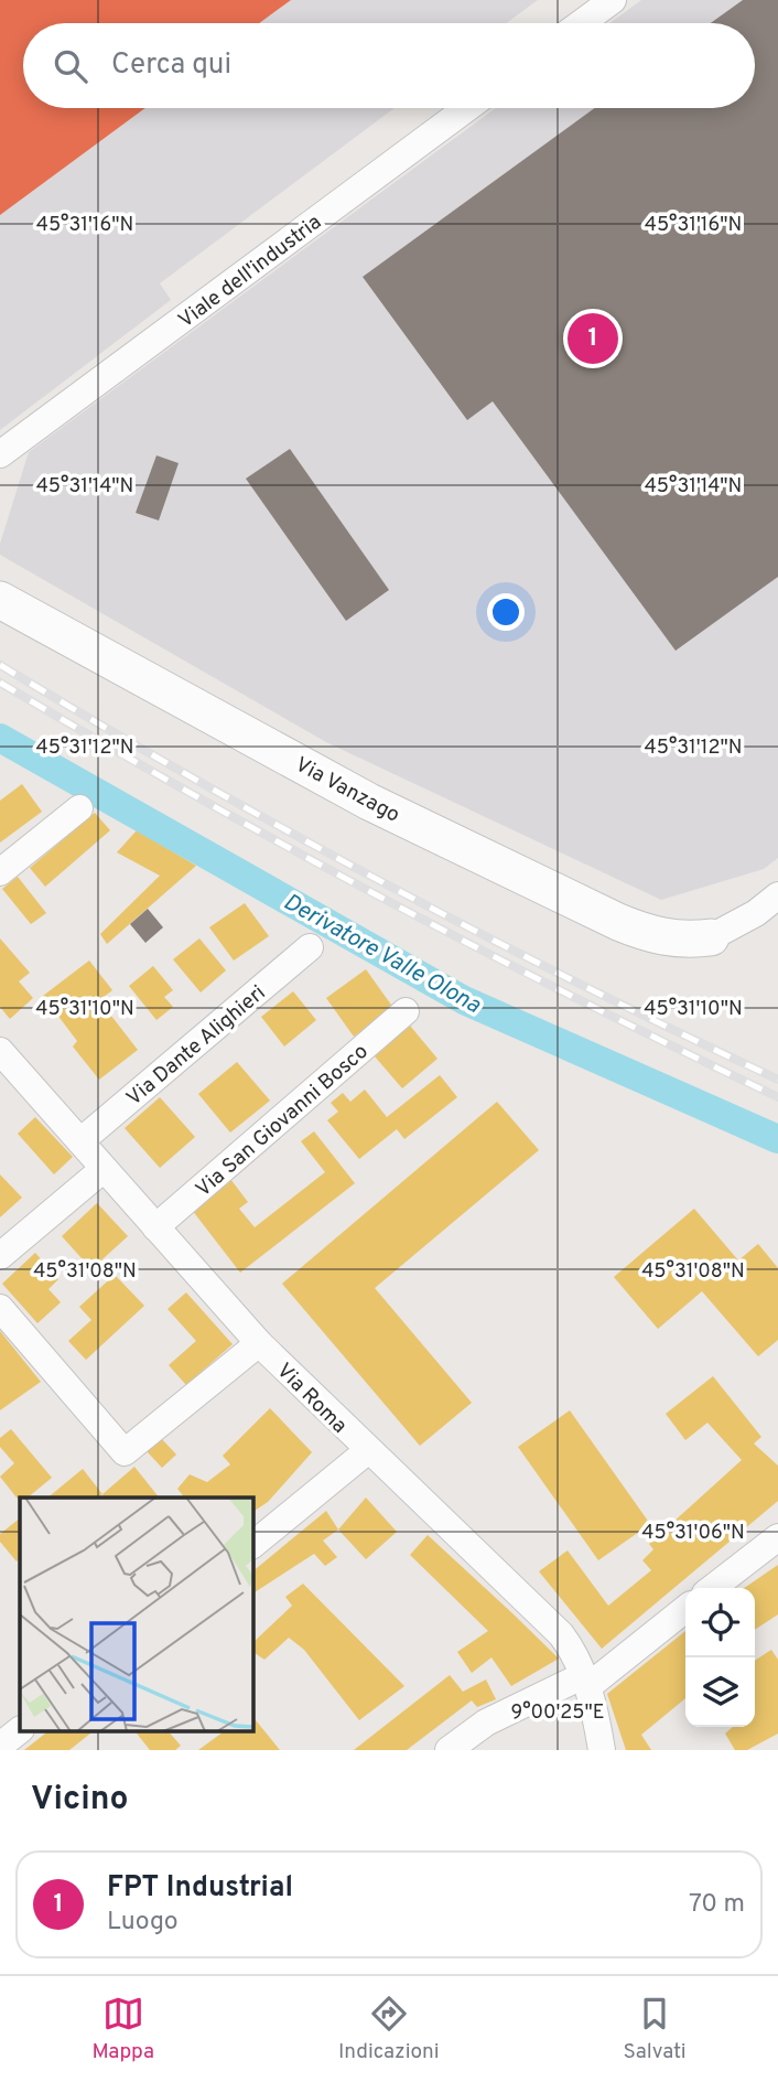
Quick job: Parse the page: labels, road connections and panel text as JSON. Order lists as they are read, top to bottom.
{
  "streets": {
    "street": [
      "Viale dell'industria",
      "Via Vanzago",
      "Via Dante Alighieri",
      "Via San Giovanni Bosco",
      "Via Roma"
    ]
  },
  "crossings": [
    ["Via Dante Alighieri", "Via Roma"],
    ["Via San Giovanni Bosco", "Via Roma"]
  ],
  "water": ["Derivatore Valle Olona"],
  "page": {
    "search": "Cerca qui",
    "pins": "1",
    "heading": "Vicino",
    "list": [
      {
        "mark": "1",
        "name": "FPT Industrial",
        "note": "Luogo",
        "value": "70 m"
      }
    ],
    "nav": ["Mappa", "Indicazioni", "Salvati"]
  },
  "coordinates": [
    "45°31'16\"N",
    "45°31'14\"N",
    "45°31'12\"N",
    "45°31'10\"N",
    "45°31'08\"N",
    "45°31'06\"N",
    "9°00'25\"E"
  ]
}
